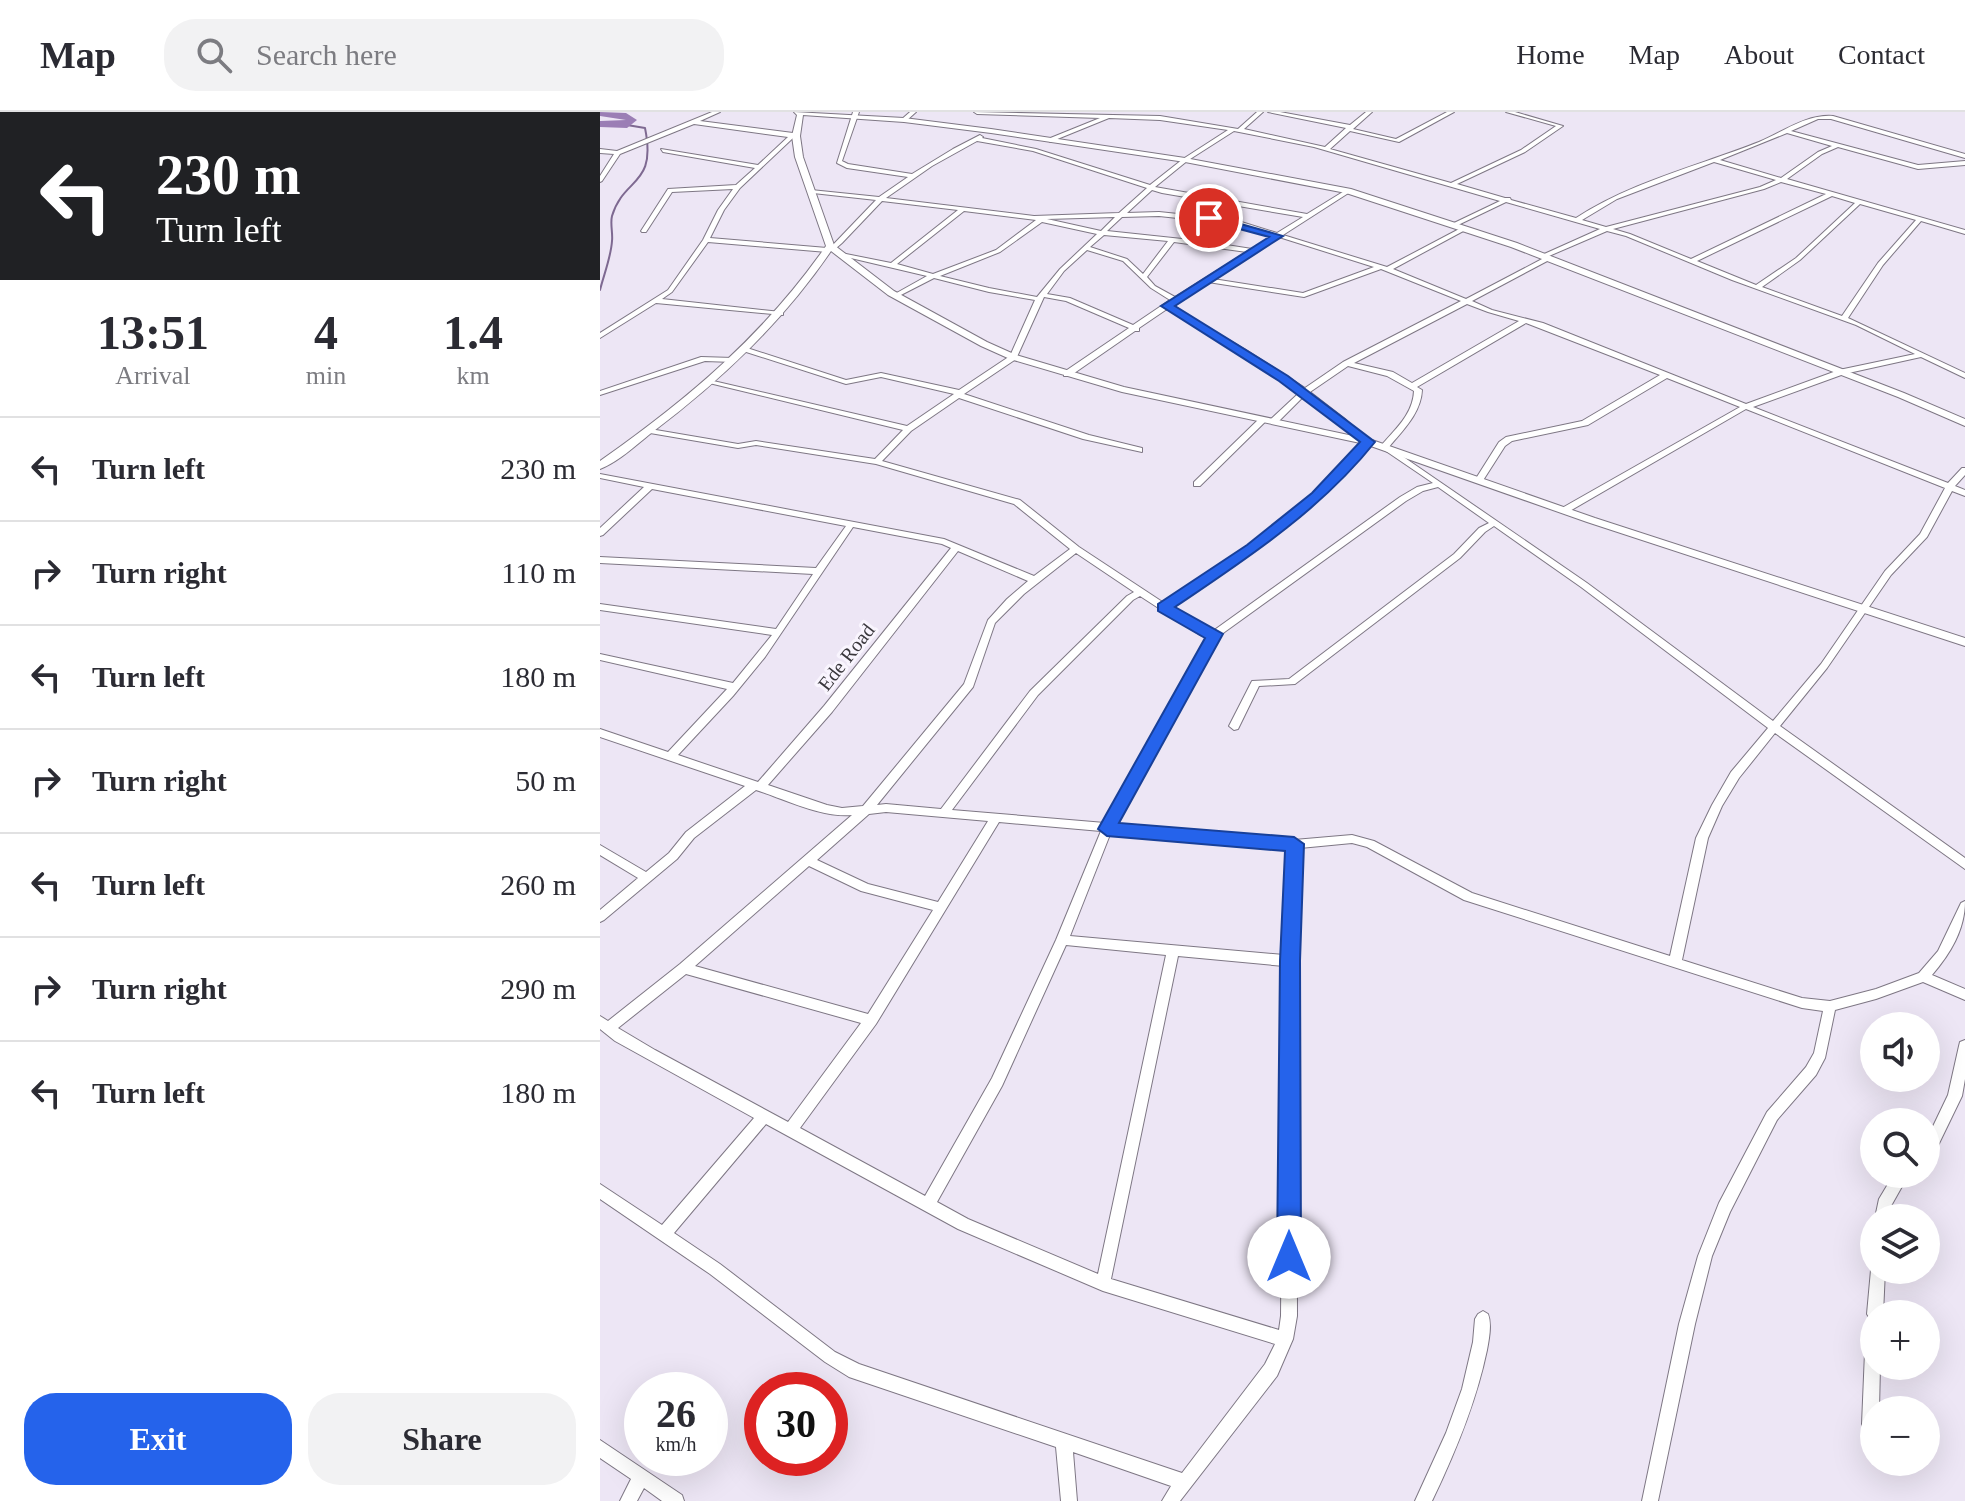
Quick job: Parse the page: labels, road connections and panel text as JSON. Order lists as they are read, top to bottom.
{
  "streets": {
    "street": ["Ede Road"]
  },
  "page": {
    "header": "Map",
    "search": "Search here",
    "nav": [
      "Home",
      "Map",
      "About",
      "Contact"
    ],
    "turn": ["230 m", "Turn left"],
    "eta": [
      "13:51",
      "Arrival",
      "4",
      "min",
      "1.4",
      "km"
    ],
    "list": [
      {
        "name": "Turn left",
        "value": "230 m"
      },
      {
        "name": "Turn right",
        "value": "110 m"
      },
      {
        "name": "Turn left",
        "value": "180 m"
      },
      {
        "name": "Turn right",
        "value": "50 m"
      },
      {
        "name": "Turn left",
        "value": "260 m"
      },
      {
        "name": "Turn right",
        "value": "290 m"
      },
      {
        "name": "Turn left",
        "value": "180 m"
      }
    ],
    "map_buttons": ["+", "−"],
    "speed": "26 km/h",
    "limit": "30",
    "buttons": ["Exit", "Share"]
  }
}
